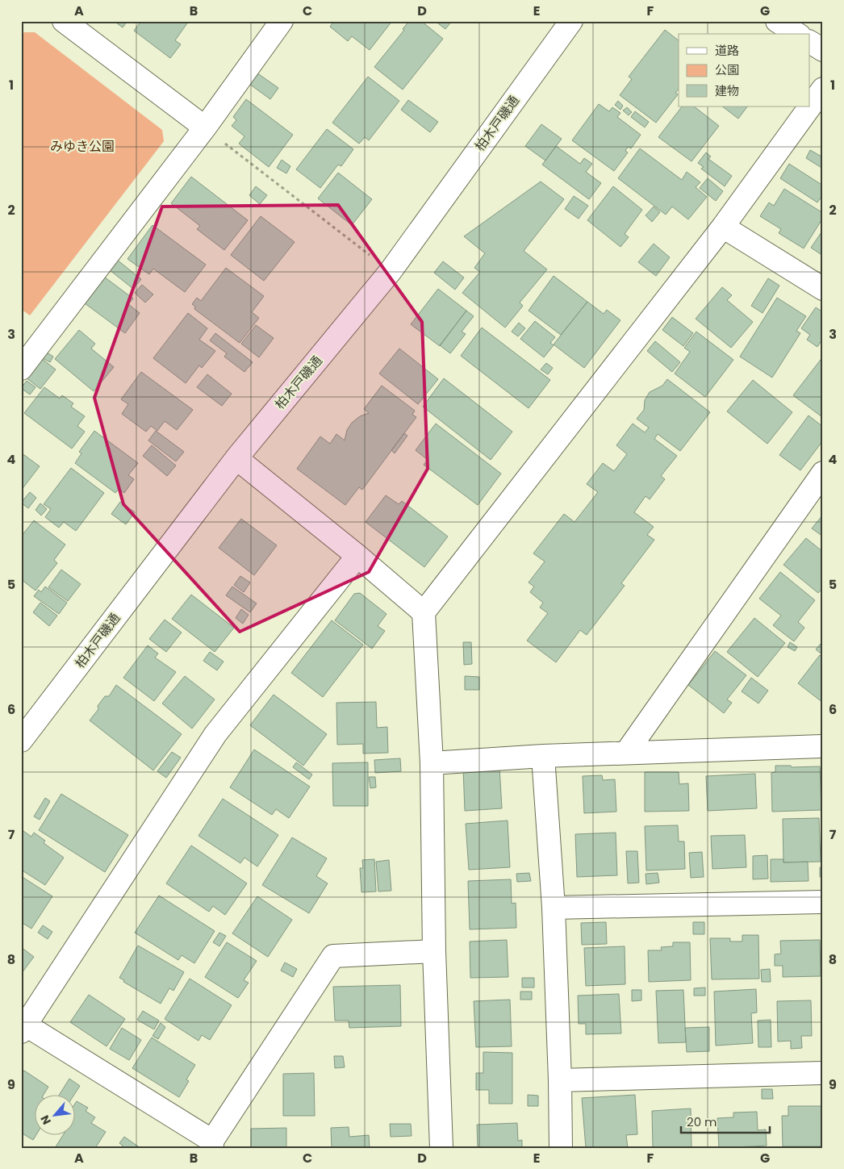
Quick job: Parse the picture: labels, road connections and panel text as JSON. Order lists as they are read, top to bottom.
{
  "streets": {
    "street": ["柏木戸磯通"]
  },
  "parks": ["みゆき公園"],
  "legend": ["道路", "公園", "建物"],
  "scale_bar": "20 m",
  "north": "bottom left",
  "grid": {
    "columns": [
      "A",
      "B",
      "C",
      "D",
      "E",
      "F",
      "G"
    ],
    "rows": [
      "1",
      "2",
      "3",
      "4",
      "5",
      "6",
      "7",
      "8",
      "9"
    ]
  }
}
